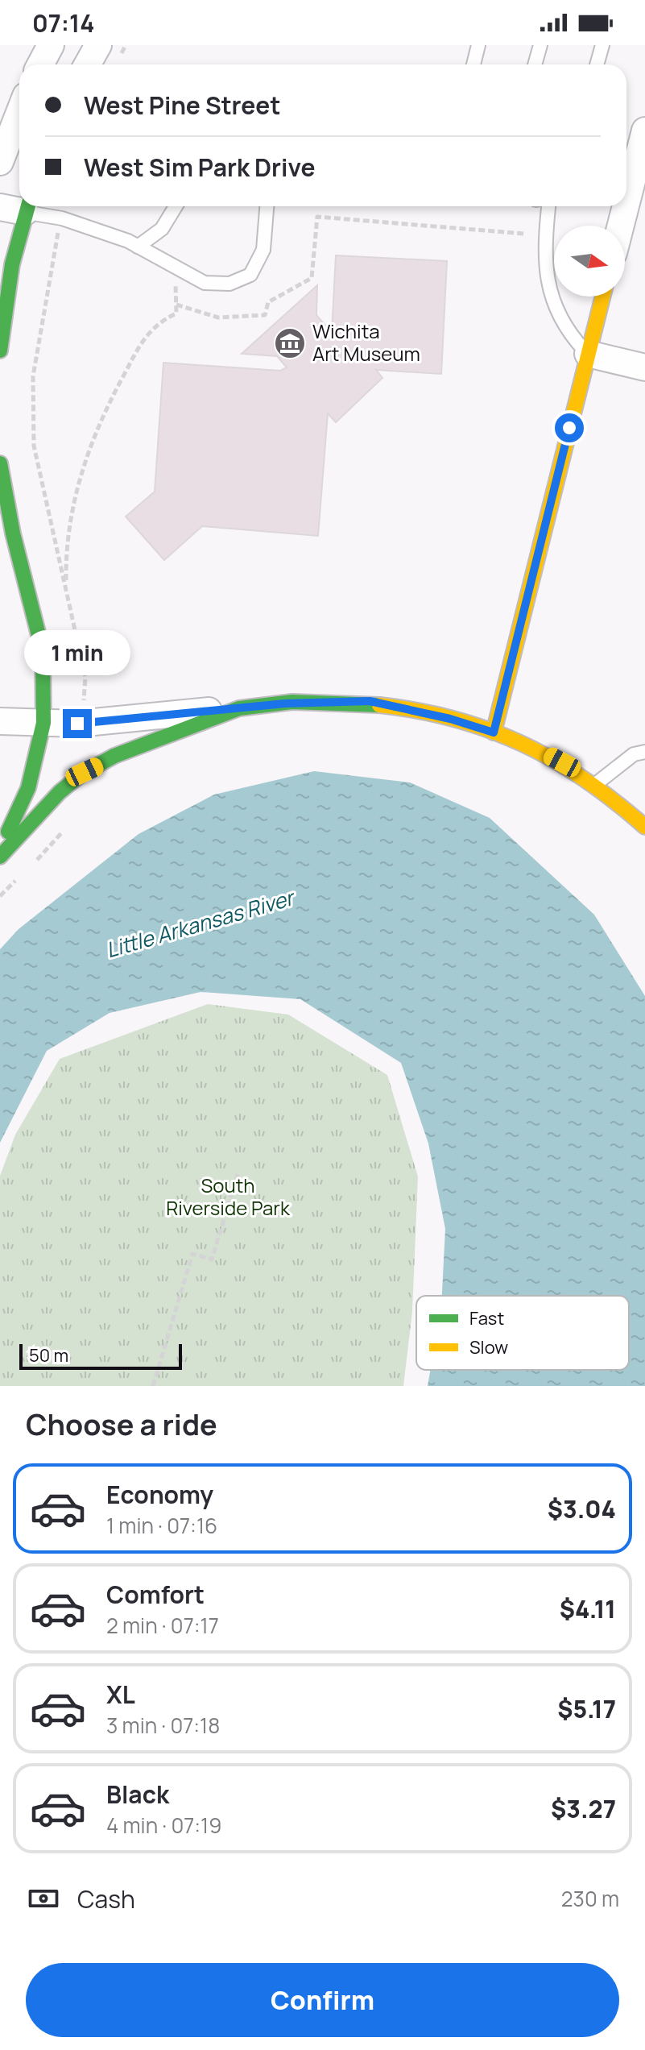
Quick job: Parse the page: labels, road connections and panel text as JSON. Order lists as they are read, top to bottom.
{
  "water": ["Little Arkansas River"],
  "parks": ["South Riverside Park"],
  "places": {
    "museum": ["Wichita Art Museum"]
  },
  "legend": ["Fast", "Slow"],
  "scale_bar": "50 m",
  "north": "right",
  "page": {
    "status": "07:14",
    "banner": ["West Pine Street", "West Sim Park Drive"],
    "bubble": "1 min",
    "scale": "50 m",
    "heading": "Choose a ride",
    "list": [
      {
        "name": "Economy",
        "note": "1 min · 07:16",
        "value": "$3.04"
      },
      {
        "name": "Comfort",
        "note": "2 min · 07:17",
        "value": "$4.11"
      },
      {
        "name": "XL",
        "note": "3 min · 07:18",
        "value": "$5.17"
      },
      {
        "name": "Black",
        "note": "4 min · 07:19",
        "value": "$3.27"
      }
    ],
    "pay": ["Cash", "230 m"],
    "buttons": "Confirm"
  }
}
